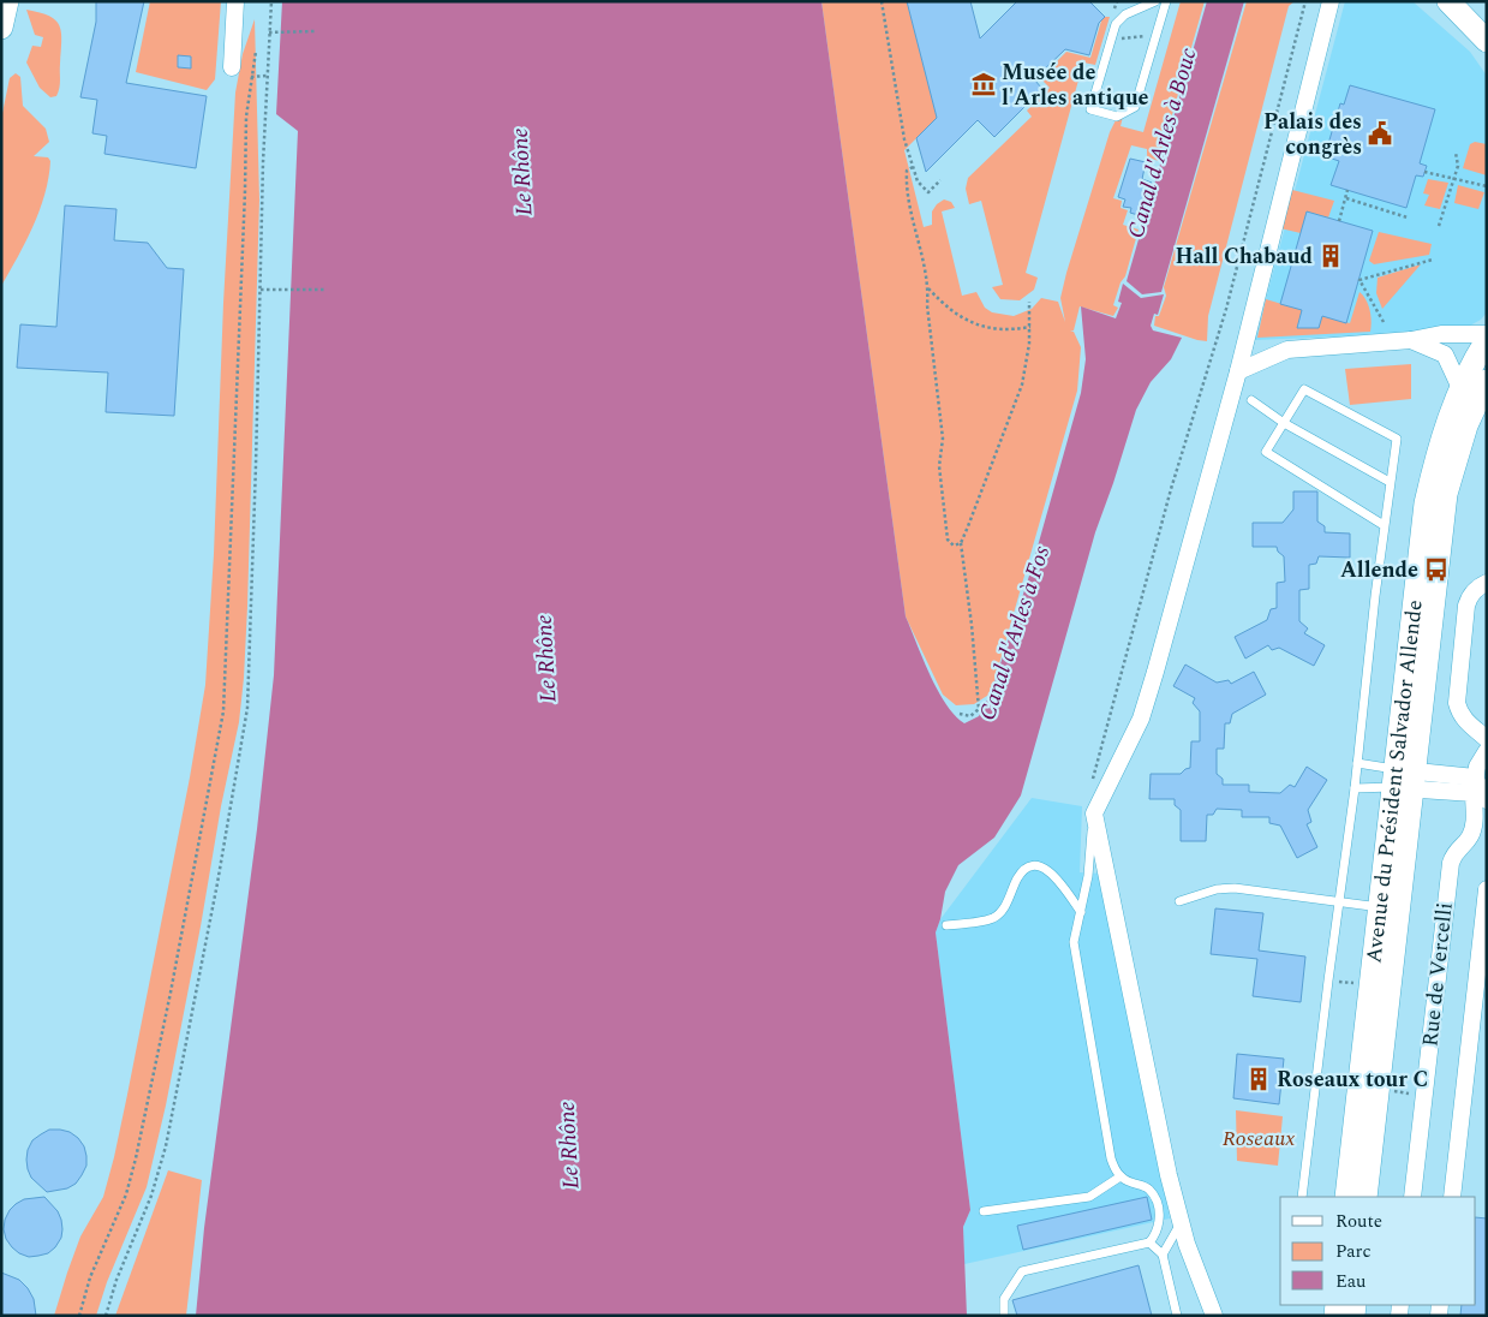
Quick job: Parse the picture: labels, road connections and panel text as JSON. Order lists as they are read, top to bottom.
{
  "streets": {
    "street": ["Avenue du Président Salvador Allende", "Rue de Vercelli"]
  },
  "water": ["Canal d'Arles à Bouc", "Le Rhône", "Canal d'Arles à Fos"],
  "parks": ["Roseaux"],
  "places": {
    "museum": ["Musée de l'Arles antique"],
    "public building": ["Palais des congrès"],
    "building": ["Hall Chabaud", "Roseaux tour C"],
    "bus stop": ["Allende"]
  },
  "legend": ["Route", "Parc", "Eau"]
}
